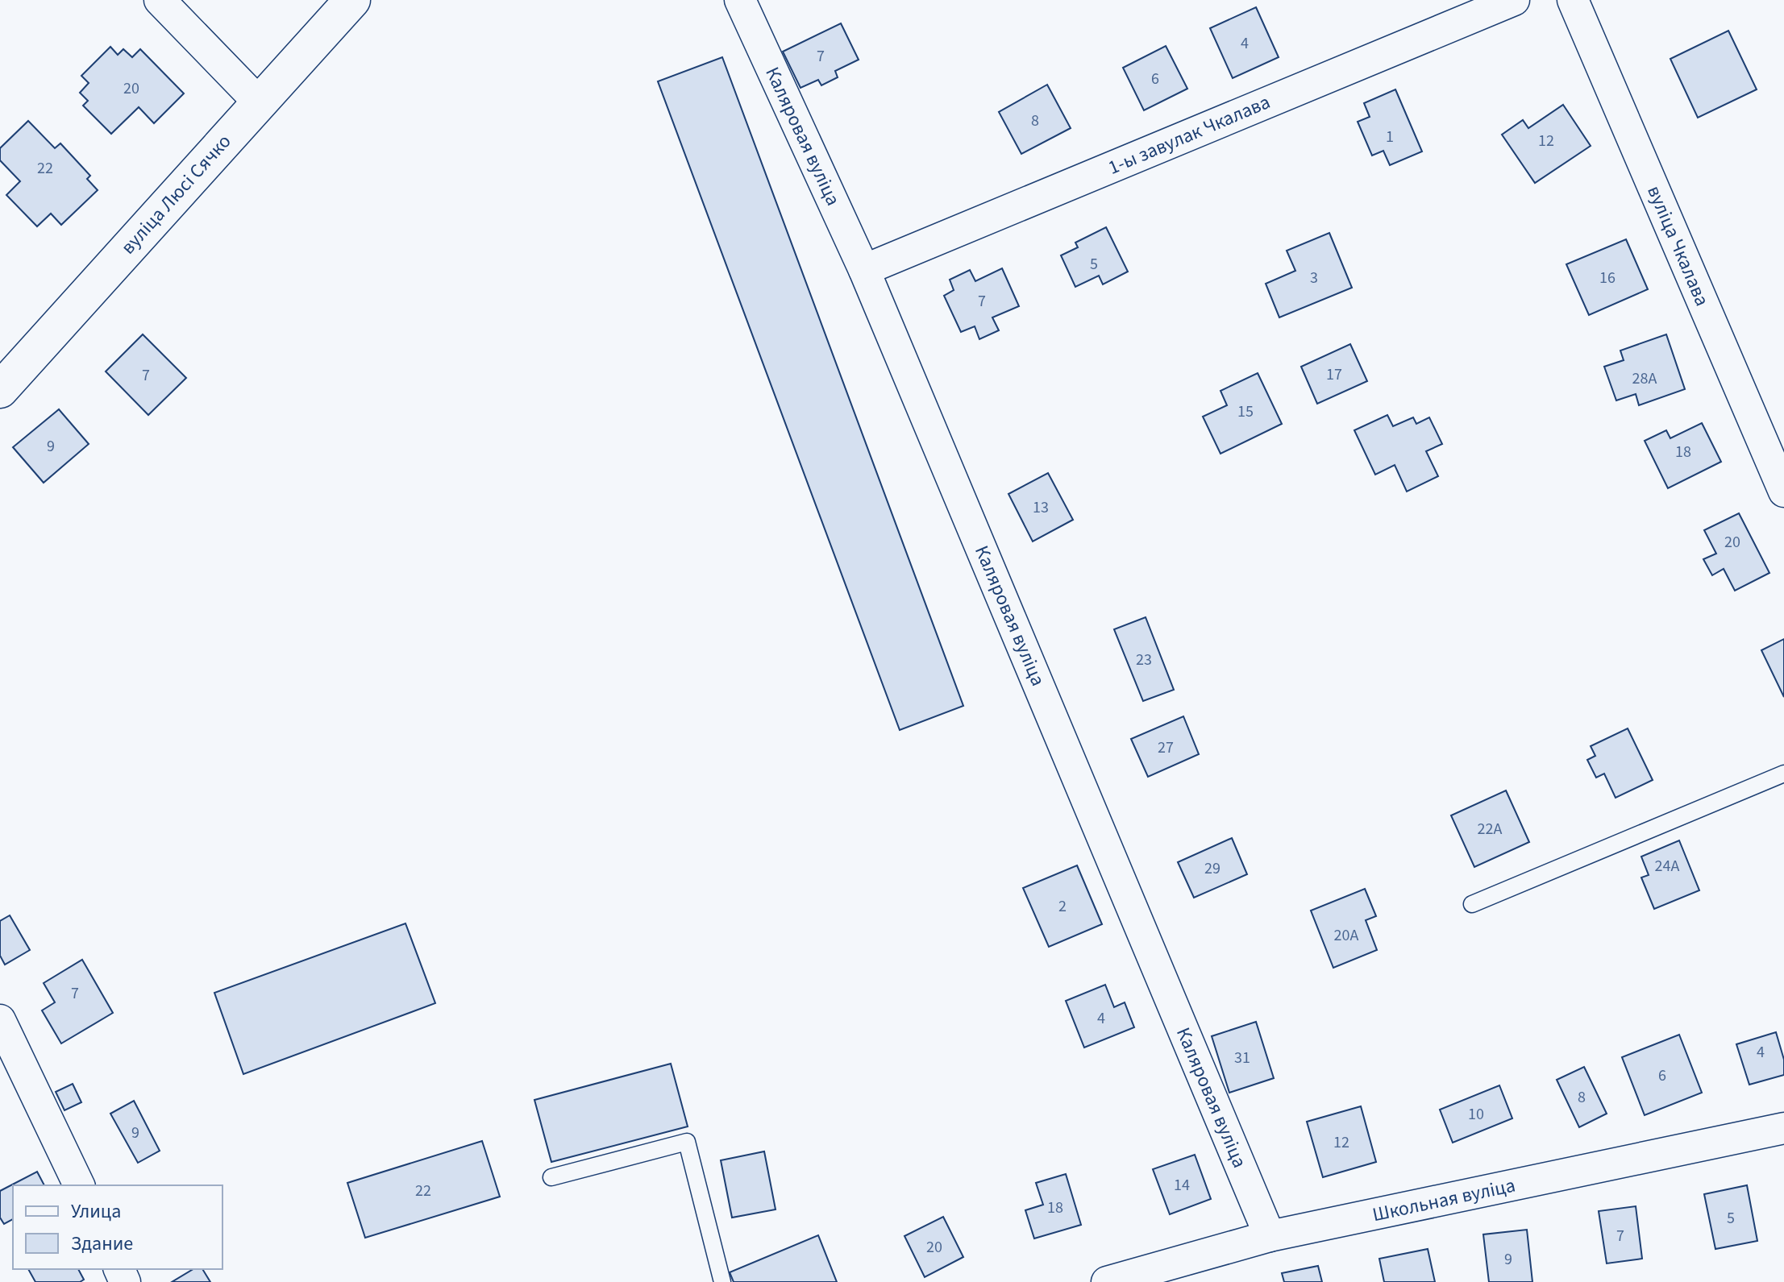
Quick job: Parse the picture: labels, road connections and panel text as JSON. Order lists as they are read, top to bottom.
{
  "streets": {
    "main road": ["вуліца Люсі Сячко"],
    "street": [
      "1-ы завулак Чкалава",
      "Каляровая вуліца",
      "вуліца Чкалава",
      "Школьная вуліца"
    ]
  },
  "crossings": [
    ["1-ы завулак Чкалава", "Каляровая вуліца"],
    ["Каляровая вуліца", "Школьная вуліца"]
  ],
  "house_numbers": [
    "4",
    "7",
    "6",
    "20",
    "8",
    "1",
    "12",
    "22",
    "5",
    "3",
    "16",
    "7",
    "17",
    "7",
    "28А",
    "15",
    "9",
    "18",
    "13",
    "20",
    "23",
    "27",
    "22А",
    "24А",
    "29",
    "2",
    "20А",
    "7",
    "4",
    "4",
    "31",
    "6",
    "8",
    "10",
    "9",
    "12",
    "14",
    "22",
    "18",
    "5",
    "7",
    "20",
    "9"
  ],
  "legend": ["Улица", "Здание"]
}
